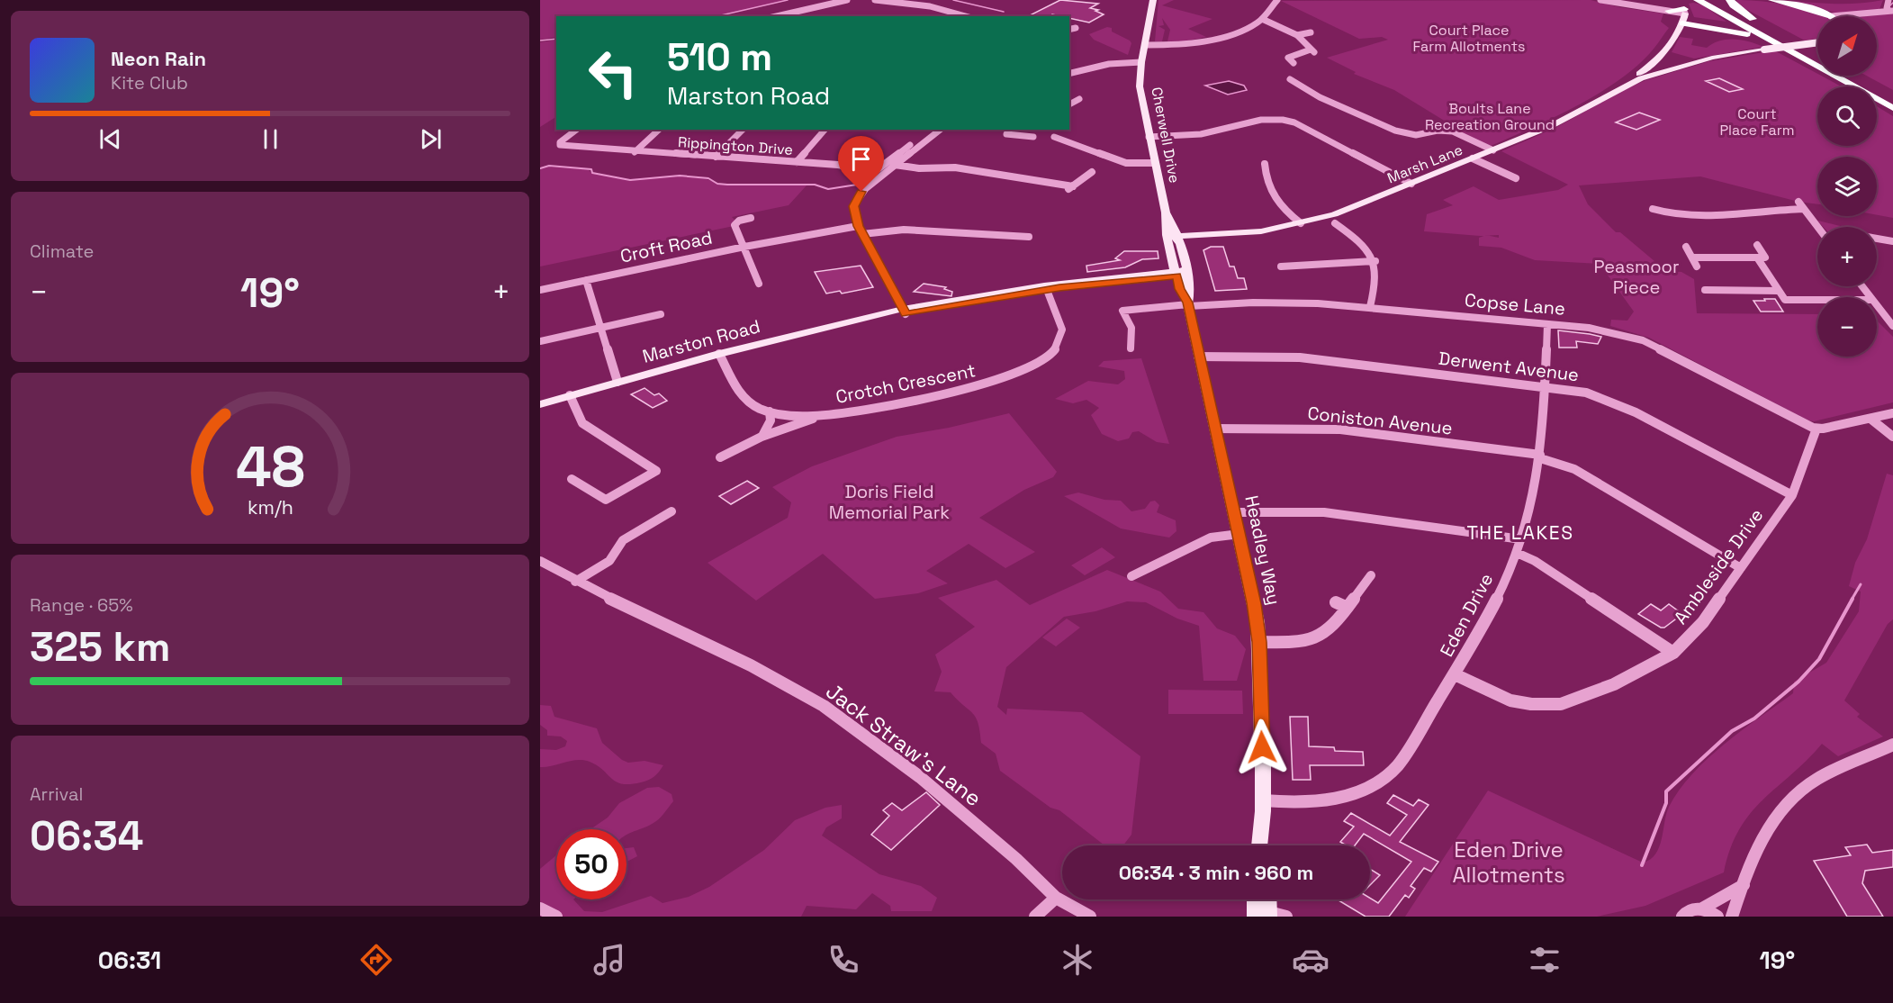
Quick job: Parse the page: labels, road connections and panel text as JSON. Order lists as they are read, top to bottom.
{
  "streets": {
    "main road": [
      "Cherwell Drive",
      "Marsh Lane",
      "Marston Road",
      "Headley Way"
    ],
    "street": [
      "Rippington Drive",
      "Croft Road",
      "Copse Lane",
      "Derwent Avenue",
      "Crotch Crescent",
      "Coniston Avenue",
      "Ambleside Drive",
      "Eden Drive",
      "Jack Straw's Lane"
    ]
  },
  "crossings": [
    ["Cherwell Drive", "Marsh Lane"],
    ["Cherwell Drive", "Marston Road"],
    ["Cherwell Drive", "Headley Way"],
    ["Copse Lane", "Headley Way"],
    ["Copse Lane", "Ambleside Drive"],
    ["Copse Lane", "Eden Drive"],
    ["Marston Road", "Crotch Crescent"],
    ["Marston Road", "Headley Way"],
    ["Derwent Avenue", "Headley Way"],
    ["Derwent Avenue", "Ambleside Drive"],
    ["Derwent Avenue", "Eden Drive"],
    ["Coniston Avenue", "Headley Way"],
    ["Coniston Avenue", "Ambleside Drive"],
    ["Coniston Avenue", "Eden Drive"],
    ["Headley Way", "Eden Drive"],
    ["Ambleside Drive", "Eden Drive"]
  ],
  "districts": ["THE LAKES"],
  "parks": [
    "Court Place Farm Allotments",
    "Boults Lane Recreation Ground",
    "Court Place Farm",
    "Peasmoor Piece",
    "Doris Field Memorial Park",
    "Eden Drive Allotments"
  ],
  "north": "top right",
  "page": {
    "map_buttons": ["+", "−"],
    "turn": ["510 m", "Marston Road"],
    "song": ["Neon Rain", "Kite Club"],
    "tile": [
      "Climate",
      ["Range · 65%", "325 km"],
      ["Arrival", "06:34"]
    ],
    "heat": ["−", "19°", "+"],
    "limit": "50",
    "trip": "06:34 · 3 min · 960 m",
    "tabs": ["06:31", "19°"],
    "gauge": ["48", "km/h"]
  }
}
